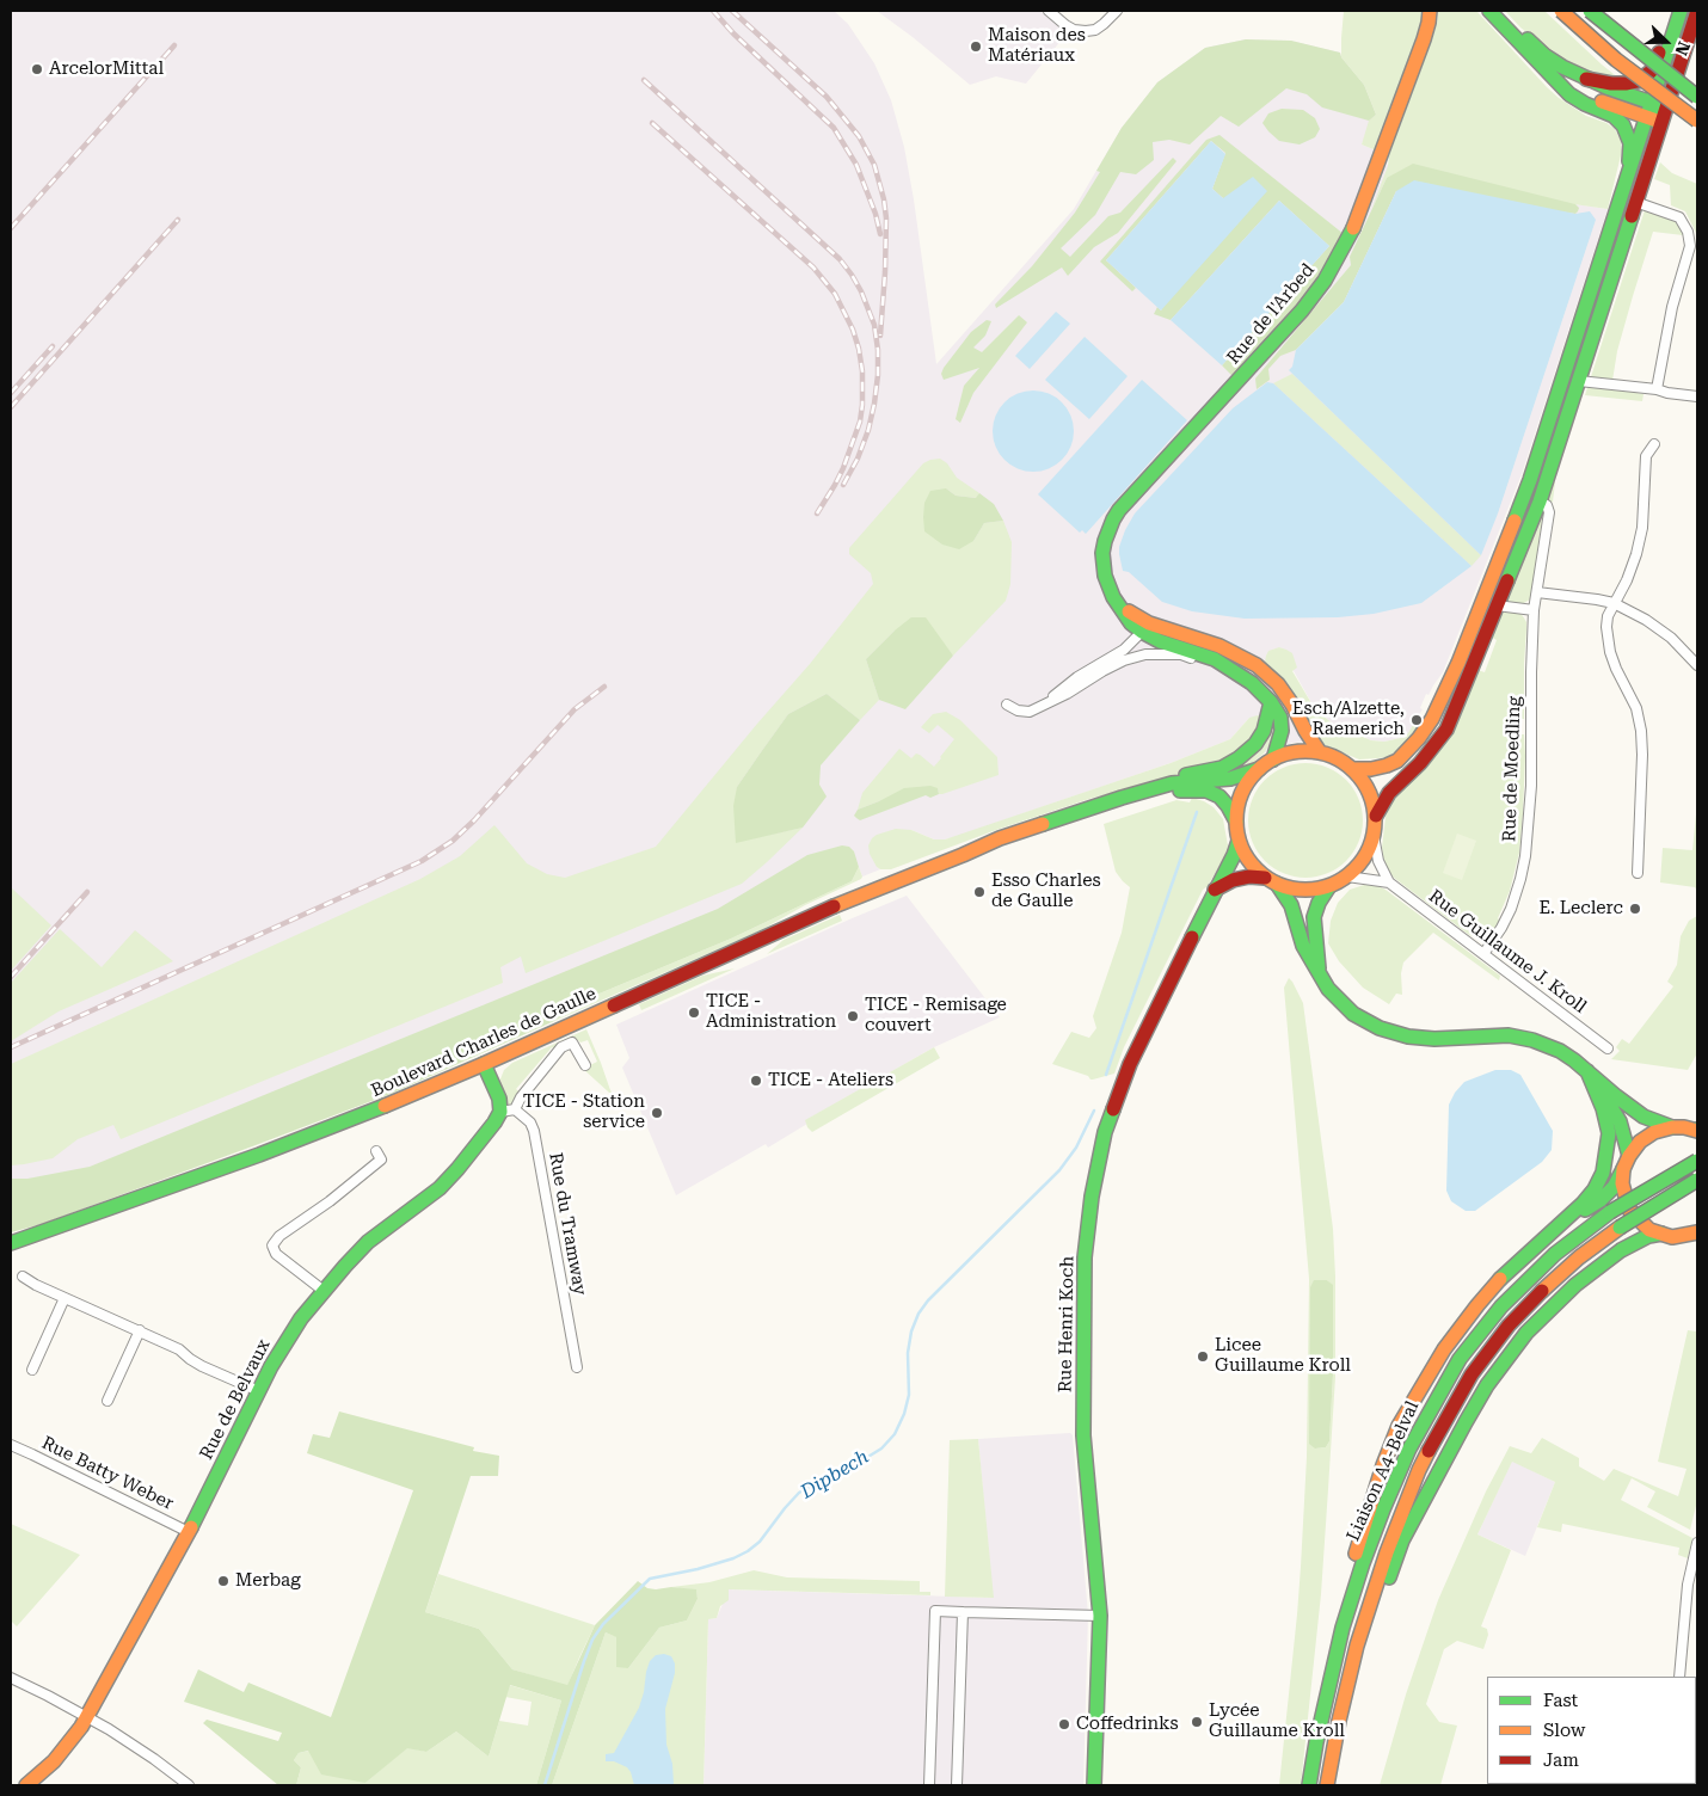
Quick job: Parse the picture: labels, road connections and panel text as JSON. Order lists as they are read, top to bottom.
{
  "streets": {
    "main road": [
      "Rue de l'Arbed",
      "Boulevard Charles de Gaulle",
      "Rue Henri Koch",
      "Rue de Belvaux",
      "Liaison A4-Belval"
    ],
    "street": [
      "Rue de Moedling",
      "Rue Guillaume J. Kroll",
      "Rue du Tramway",
      "Rue Batty Weber"
    ]
  },
  "crossings": [
    ["Rue de l'Arbed", "Rue Guillaume J. Kroll"],
    ["Rue de l'Arbed", "Boulevard Charles de Gaulle"],
    ["Rue de l'Arbed", "Rue Henri Koch"],
    ["Rue de Moedling", "Rue Guillaume J. Kroll"],
    ["Rue Guillaume J. Kroll", "Boulevard Charles de Gaulle"],
    ["Rue Guillaume J. Kroll", "Rue Henri Koch"],
    ["Boulevard Charles de Gaulle", "Rue Henri Koch"],
    ["Rue de Belvaux", "Rue Batty Weber"]
  ],
  "water": ["Dipbech"],
  "places": [
    "Maison des Matériaux",
    "ArcelorMittal",
    "Esch/Alzette, Raemerich",
    "Esso Charles de Gaulle",
    "E. Leclerc",
    "TICE - Administration",
    "TICE - Remisage couvert",
    "TICE - Ateliers",
    "TICE - Station service",
    "Licee Guillaume Kroll",
    "Merbag",
    "Lycée Guillaume Kroll",
    "Coffedrinks"
  ],
  "legend": ["Fast", "Slow", "Jam"],
  "north": "right"
}
